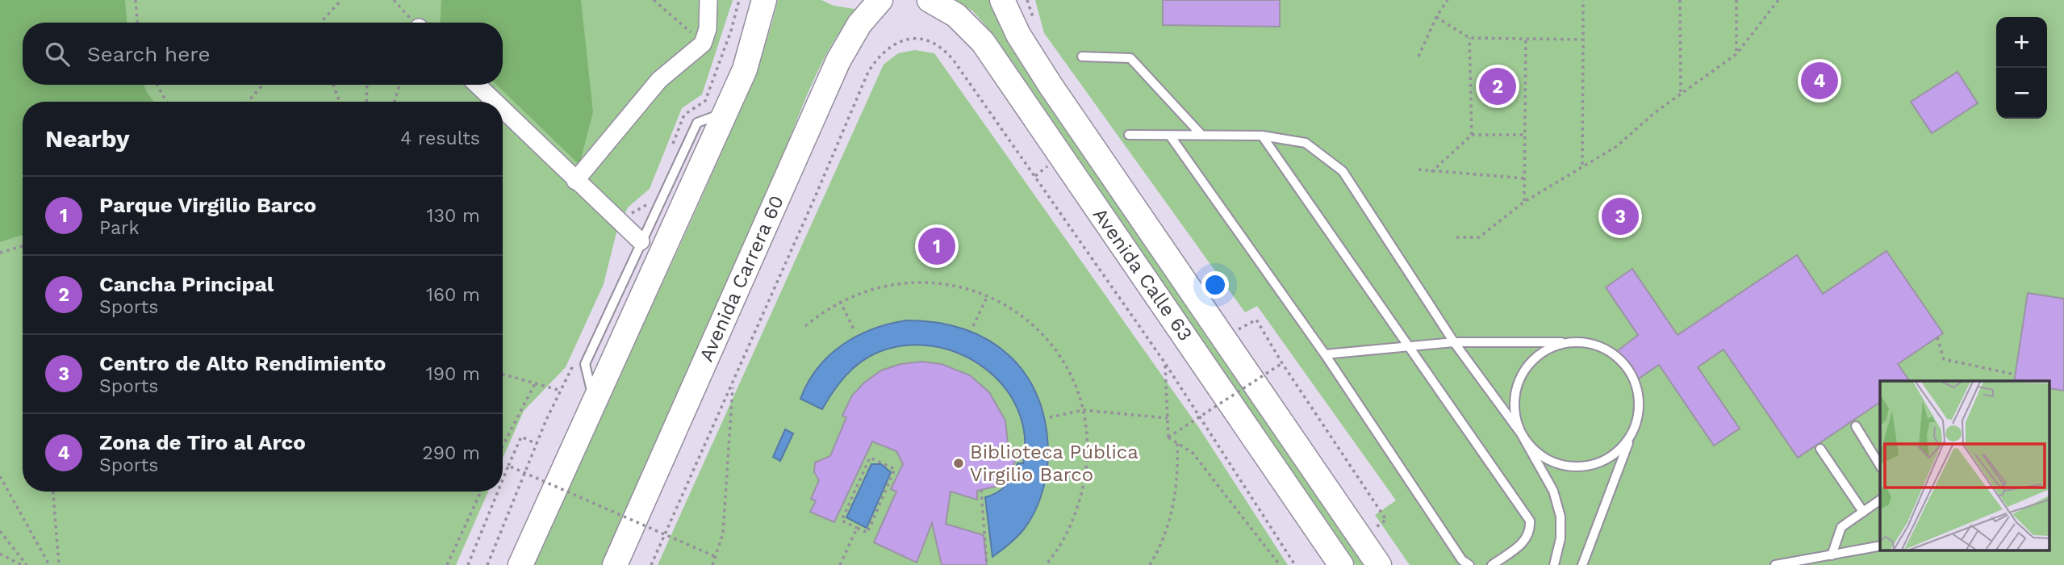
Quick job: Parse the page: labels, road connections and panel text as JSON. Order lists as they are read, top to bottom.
{
  "streets": {
    "main road": ["Avenida Calle 63", "Avenida Carrera 60"]
  },
  "places": ["Biblioteca Pública Virgilio Barco"],
  "page": {
    "map_buttons": ["+", "−"],
    "search": "Search here",
    "pins": [
      "4",
      "2",
      "3",
      "1"
    ],
    "heading": ["Nearby", "4 results"],
    "list": [
      {
        "mark": "1",
        "name": "Parque Virgilio Barco",
        "note": "Park",
        "value": "130 m"
      },
      {
        "mark": "2",
        "name": "Cancha Principal",
        "note": "Sports",
        "value": "160 m"
      },
      {
        "mark": "3",
        "name": "Centro de Alto Rendimiento",
        "note": "Sports",
        "value": "190 m"
      },
      {
        "mark": "4",
        "name": "Zona de Tiro al Arco",
        "note": "Sports",
        "value": "290 m"
      }
    ]
  }
}
